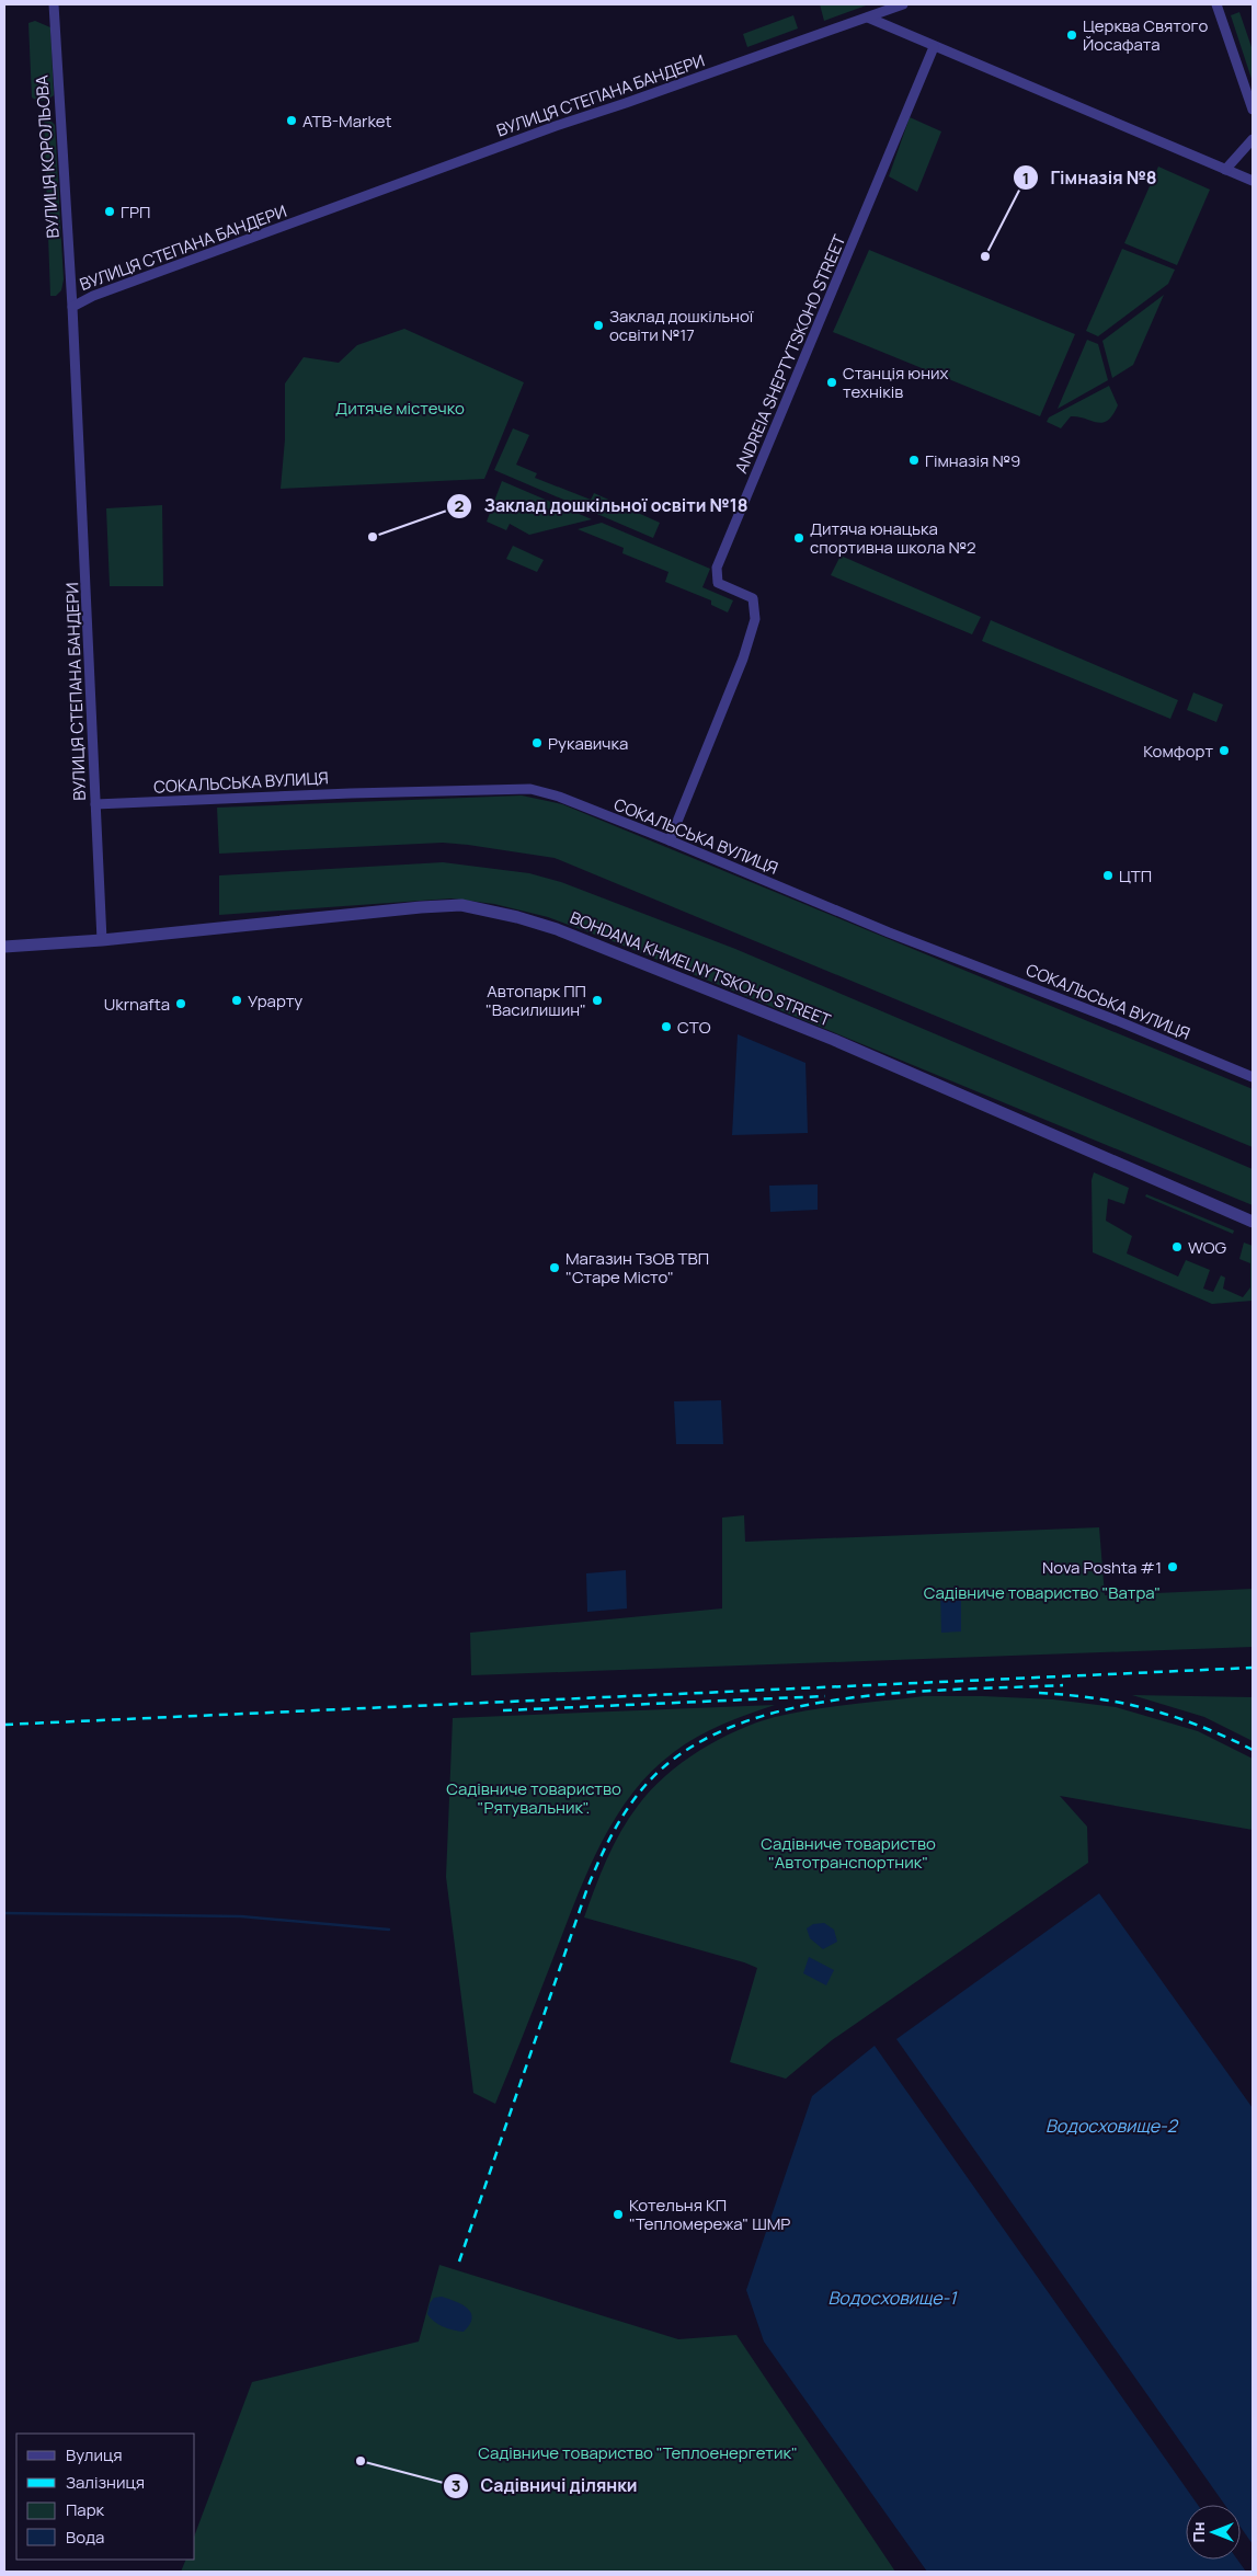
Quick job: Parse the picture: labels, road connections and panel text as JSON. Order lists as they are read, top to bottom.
{
  "streets": {
    "street": [
      "ВУЛИЦЯ СТЕПАНА БАНДЕРИ",
      "ВУЛИЦЯ КОРОЛЬОВА",
      "ANDREIA SHEPTYTSKOHO STREET",
      "СОКАЛЬСЬКА ВУЛИЦЯ",
      "BOHDANA KHMELNYTSKOHO STREET"
    ]
  },
  "crossings": [
    ["ВУЛИЦЯ СТЕПАНА БАНДЕРИ", "ВУЛИЦЯ КОРОЛЬОВА"],
    ["ВУЛИЦЯ СТЕПАНА БАНДЕРИ", "СОКАЛЬСЬКА ВУЛИЦЯ"],
    ["ВУЛИЦЯ СТЕПАНА БАНДЕРИ", "BOHDANA KHMELNYTSKOHO STREET"],
    ["ANDREIA SHEPTYTSKOHO STREET", "СОКАЛЬСЬКА ВУЛИЦЯ"]
  ],
  "water": ["Водосховище-2", "Водосховище-1"],
  "parks": [
    "Дитяче містечко",
    "Садівниче товариство \"Ватра\"",
    "Садівниче товариство \"Рятувальник\".",
    "Садівниче товариство \"Автотранспортник\"",
    "Садівниче товариство \"Теплоенергетик\""
  ],
  "places": [
    "Церква Святого Йосафата",
    "ATB-Market",
    "ГРП",
    "Гімназія №8",
    "Заклад дошкільної освіти №17",
    "Станція юних техніків",
    "Гімназія №9",
    "Заклад дошкільної освіти №18",
    "Дитяча юнацька спортивна школа №2",
    "Рукавичка",
    "Комфорт",
    "ЦТП",
    "Урарту",
    "Автопарк ПП \"Василишин\"",
    "Ukrnafta",
    "СТО",
    "WOG",
    "Магазин ТзОВ ТВП \"Старе Місто\"",
    "Nova Poshta #1",
    "Котельня КП \"Тепломережа\" ШМР",
    "Садівничі ділянки"
  ],
  "legend": [
    "Вулиця",
    "Залізниця",
    "Парк",
    "Вода"
  ],
  "north": "left"
}
